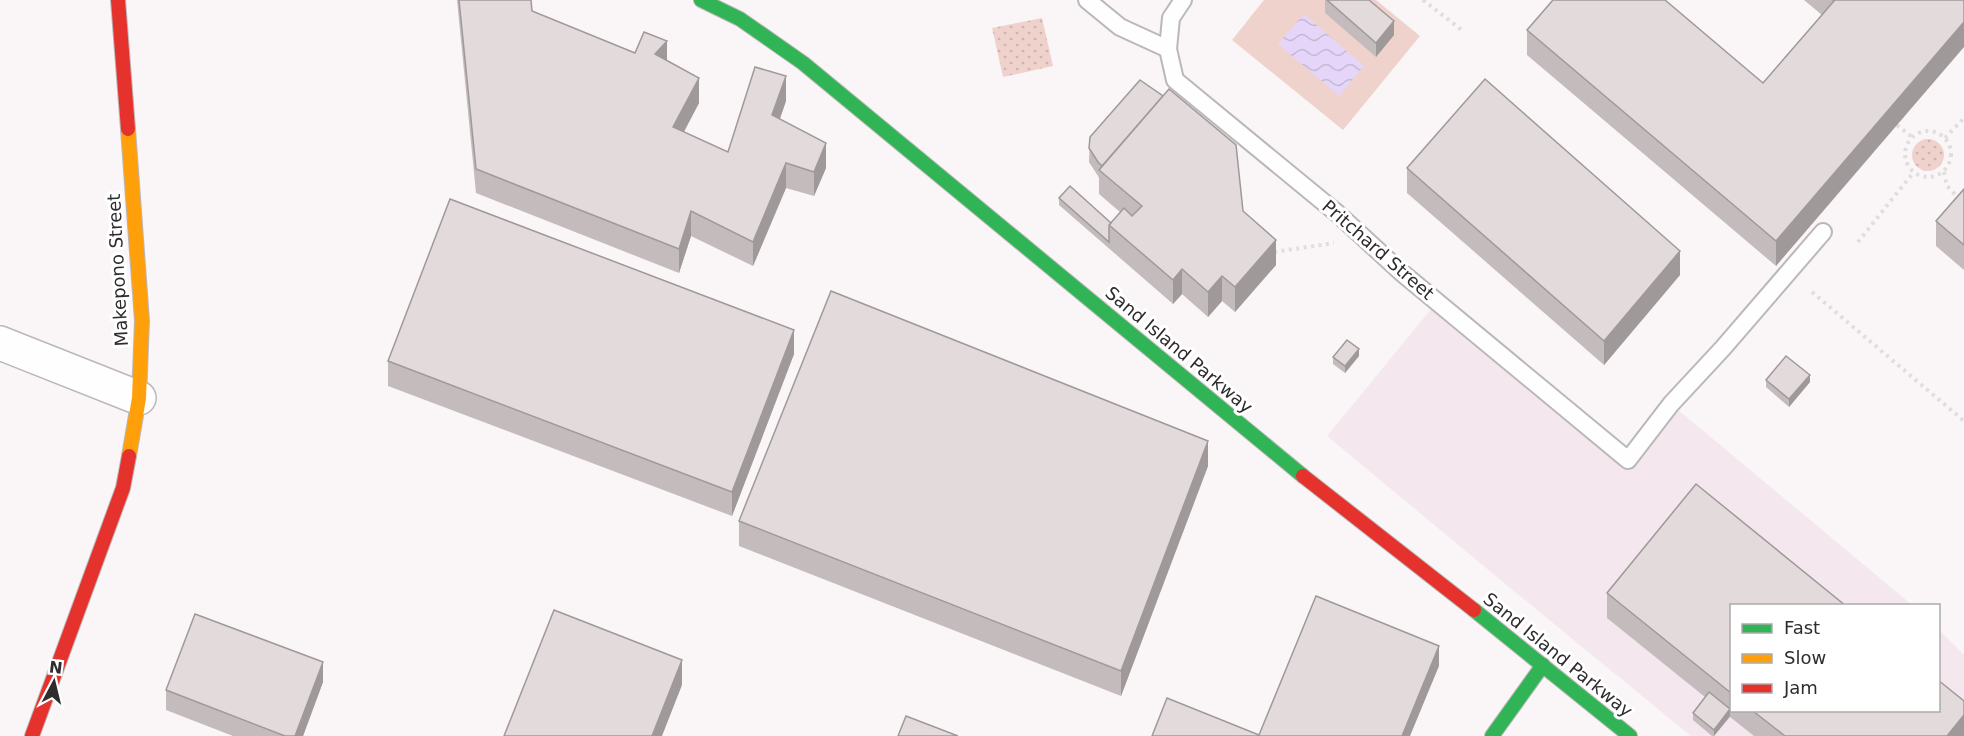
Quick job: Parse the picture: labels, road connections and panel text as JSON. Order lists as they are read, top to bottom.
{
  "streets": {
    "street": ["Makepono Street", "Sand Island Parkway"],
    "lane": ["Pritchard Street"]
  },
  "legend": ["Fast", "Slow", "Jam"],
  "north": "top"
}
